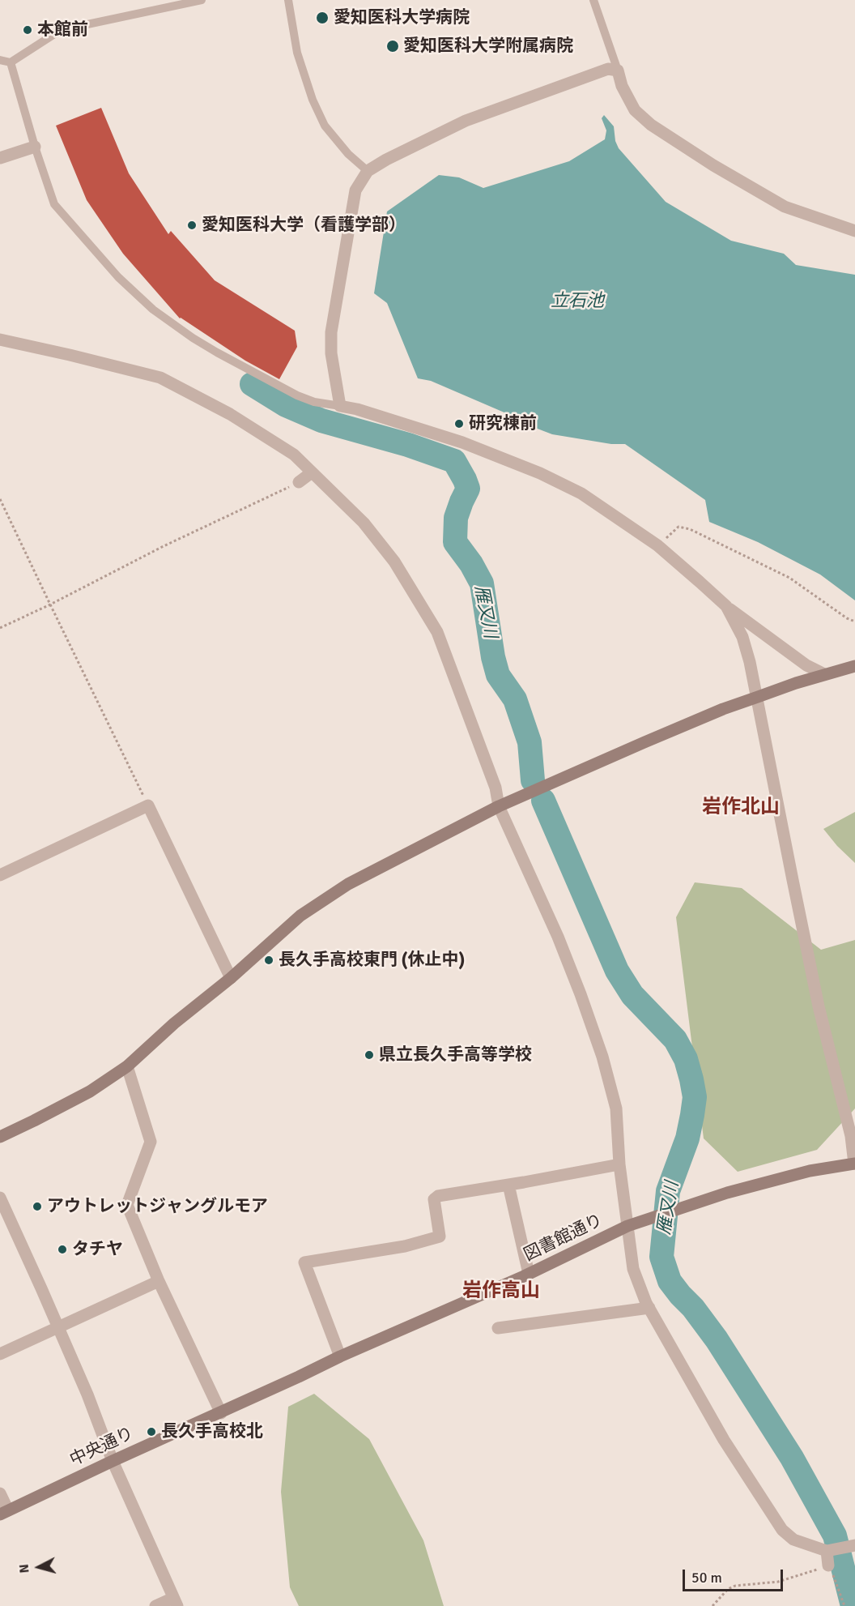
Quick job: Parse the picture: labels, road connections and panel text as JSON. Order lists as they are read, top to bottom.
{
  "streets": {
    "street": ["図書館通り", "中央通り"]
  },
  "crossings": [
    ["図書館通り", "中央通り"]
  ],
  "districts": ["岩作北山", "岩作高山"],
  "water": ["立石池", "雁又川"],
  "places": [
    "愛知医科大学病院",
    "本館前",
    "愛知医科大学附属病院",
    "愛知医科大学（看護学部）",
    "研究棟前",
    "長久手高校東門 (休止中)",
    "県立長久手高等学校",
    "アウトレットジャングルモア",
    "タチヤ",
    "長久手高校北"
  ],
  "scale_bar": "50 m",
  "north": "left"
}
